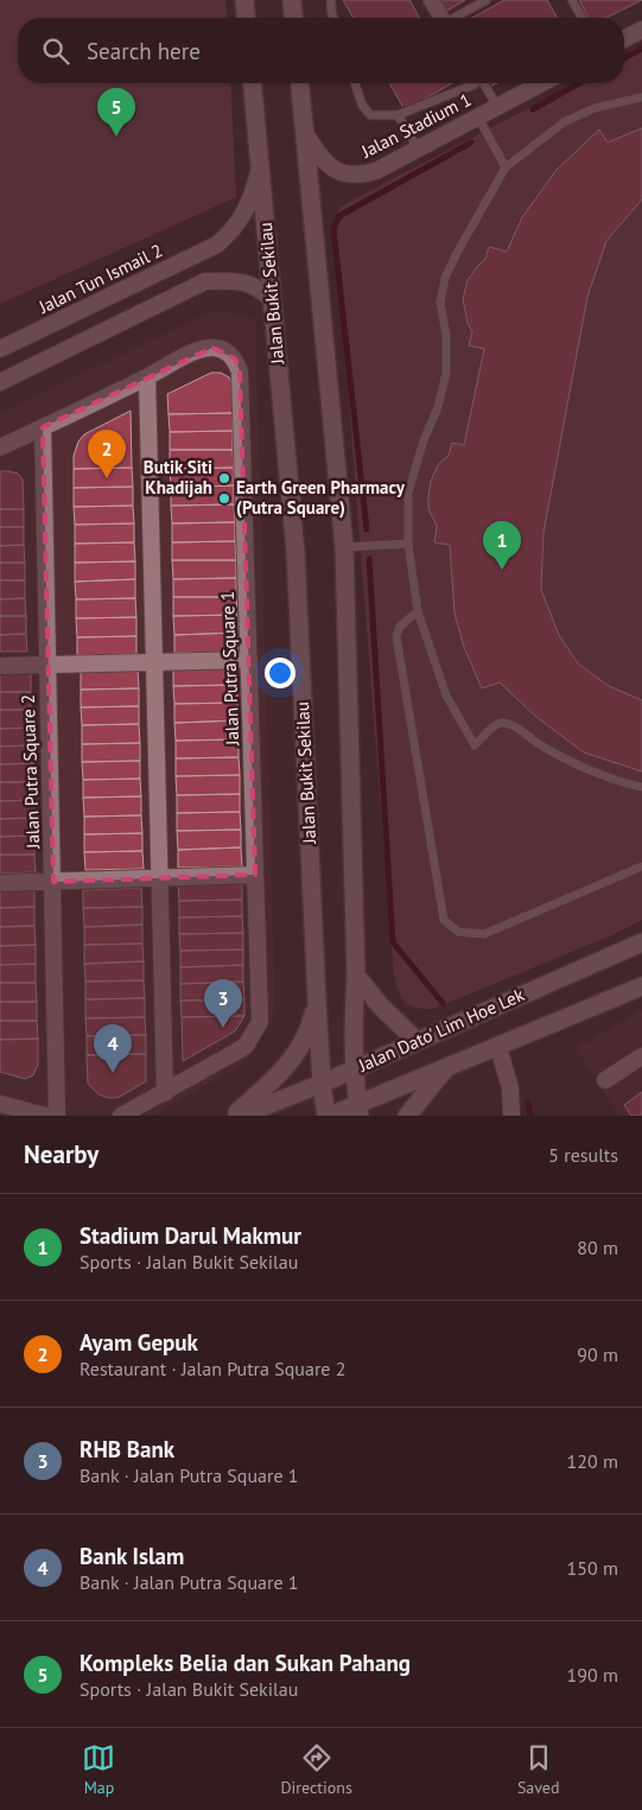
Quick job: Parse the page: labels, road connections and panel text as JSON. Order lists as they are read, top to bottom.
{
  "streets": {
    "street": [
      "Jalan Stadium 1",
      "Jalan Tun Ismail 2",
      "Jalan Bukit Sekilau",
      "Jalan Putra Square 1",
      "Jalan Putra Square 2",
      "Jalan Dato' Lim Hoe Lek"
    ]
  },
  "crossings": [
    ["Jalan Tun Ismail 2", "Jalan Bukit Sekilau"],
    ["Jalan Bukit Sekilau", "Jalan Dato' Lim Hoe Lek"],
    ["Jalan Putra Square 1", "Jalan Putra Square 2"]
  ],
  "places": ["Butik Siti Khadijah", "Earth Green Pharmacy (Putra Square)"],
  "page": {
    "search": "Search here",
    "pins": [
      "5",
      "2",
      "1",
      "3",
      "4"
    ],
    "heading": ["Nearby", "5 results"],
    "list": [
      {
        "mark": "1",
        "name": "Stadium Darul Makmur",
        "note": "Sports · Jalan Bukit Sekilau",
        "value": "80 m"
      },
      {
        "mark": "2",
        "name": "Ayam Gepuk",
        "note": "Restaurant · Jalan Putra Square 2",
        "value": "90 m"
      },
      {
        "mark": "3",
        "name": "RHB Bank",
        "note": "Bank · Jalan Putra Square 1",
        "value": "120 m"
      },
      {
        "mark": "4",
        "name": "Bank Islam",
        "note": "Bank · Jalan Putra Square 1",
        "value": "150 m"
      },
      {
        "mark": "5",
        "name": "Kompleks Belia dan Sukan Pahang",
        "note": "Sports · Jalan Bukit Sekilau",
        "value": "190 m"
      }
    ],
    "nav": ["Map", "Directions", "Saved"]
  }
}
